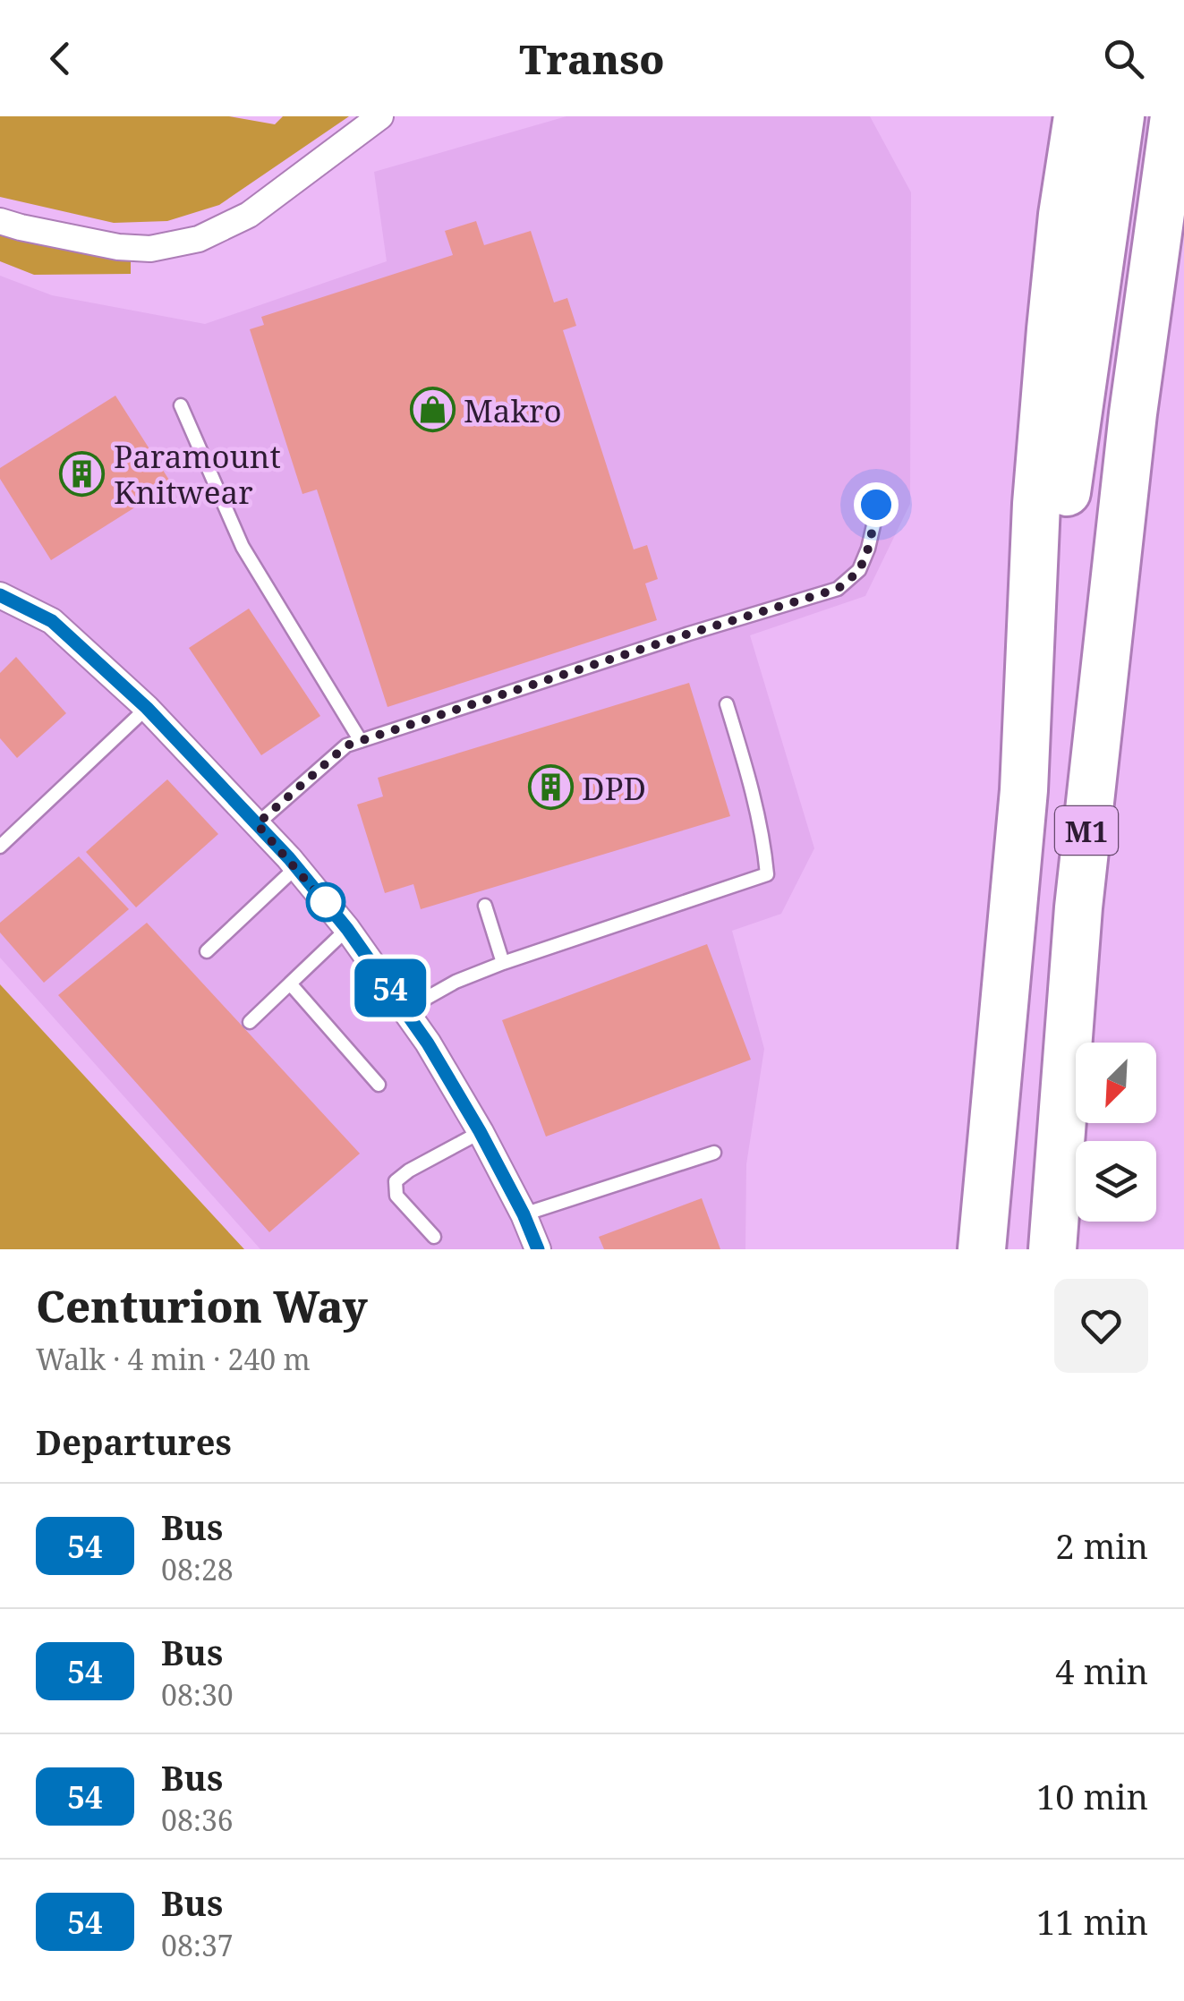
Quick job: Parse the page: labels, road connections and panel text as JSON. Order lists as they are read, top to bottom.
{
  "streets": {
    "highway": ["M1"]
  },
  "places": {
    "shop": ["Makro"],
    "building": ["Paramount Knitwear", "DPD"]
  },
  "lines": ["bus line 54"],
  "north": "bottom left",
  "page": {
    "header": "Transo",
    "on_map": "54",
    "heading": [
      ["Centurion Way", "Walk · 4 min · 240 m"],
      "Departures"
    ],
    "list": [
      {
        "mark": "54",
        "name": "Bus",
        "note": "08:28",
        "value": "2 min"
      },
      {
        "mark": "54",
        "name": "Bus",
        "note": "08:30",
        "value": "4 min"
      },
      {
        "mark": "54",
        "name": "Bus",
        "note": "08:36",
        "value": "10 min"
      },
      {
        "mark": "54",
        "name": "Bus",
        "note": "08:37",
        "value": "11 min"
      }
    ]
  }
}
